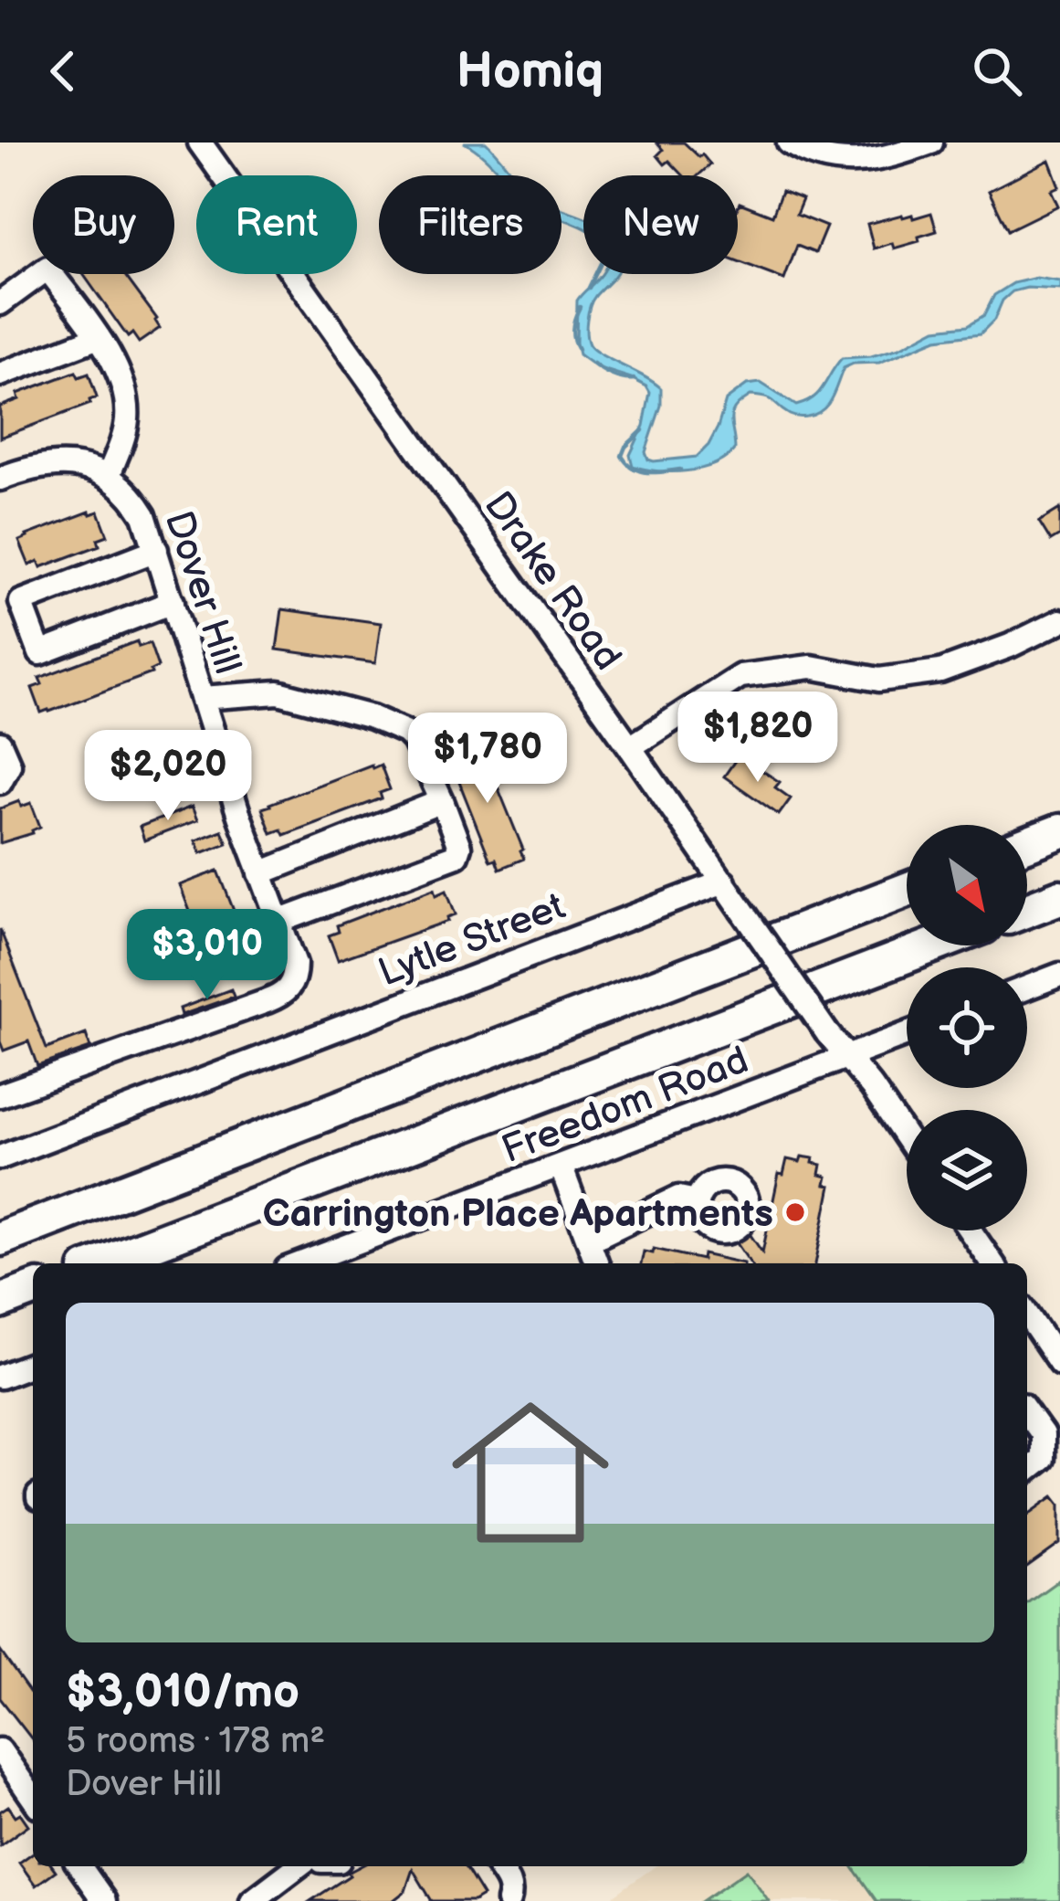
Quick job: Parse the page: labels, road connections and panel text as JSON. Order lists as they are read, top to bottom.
{
  "streets": {
    "street": [
      "Drake Road",
      "Dover Hill",
      "Lytle Street",
      "Freedom Road"
    ]
  },
  "crossings": [
    ["Drake Road", "Lytle Street"],
    ["Drake Road", "Freedom Road"]
  ],
  "places": ["Carrington Place Apartments"],
  "north": "bottom right",
  "page": {
    "header": "Homiq",
    "chip": [
      "Buy",
      "Rent",
      "Filters",
      "New"
    ],
    "price": [
      "$1,820",
      "$1,780",
      "$2,020",
      "$3,010"
    ],
    "list": [
      {
        "name": "$3,010/mo",
        "note": "5 rooms · 178 m² · Dover Hill"
      }
    ]
  }
}
